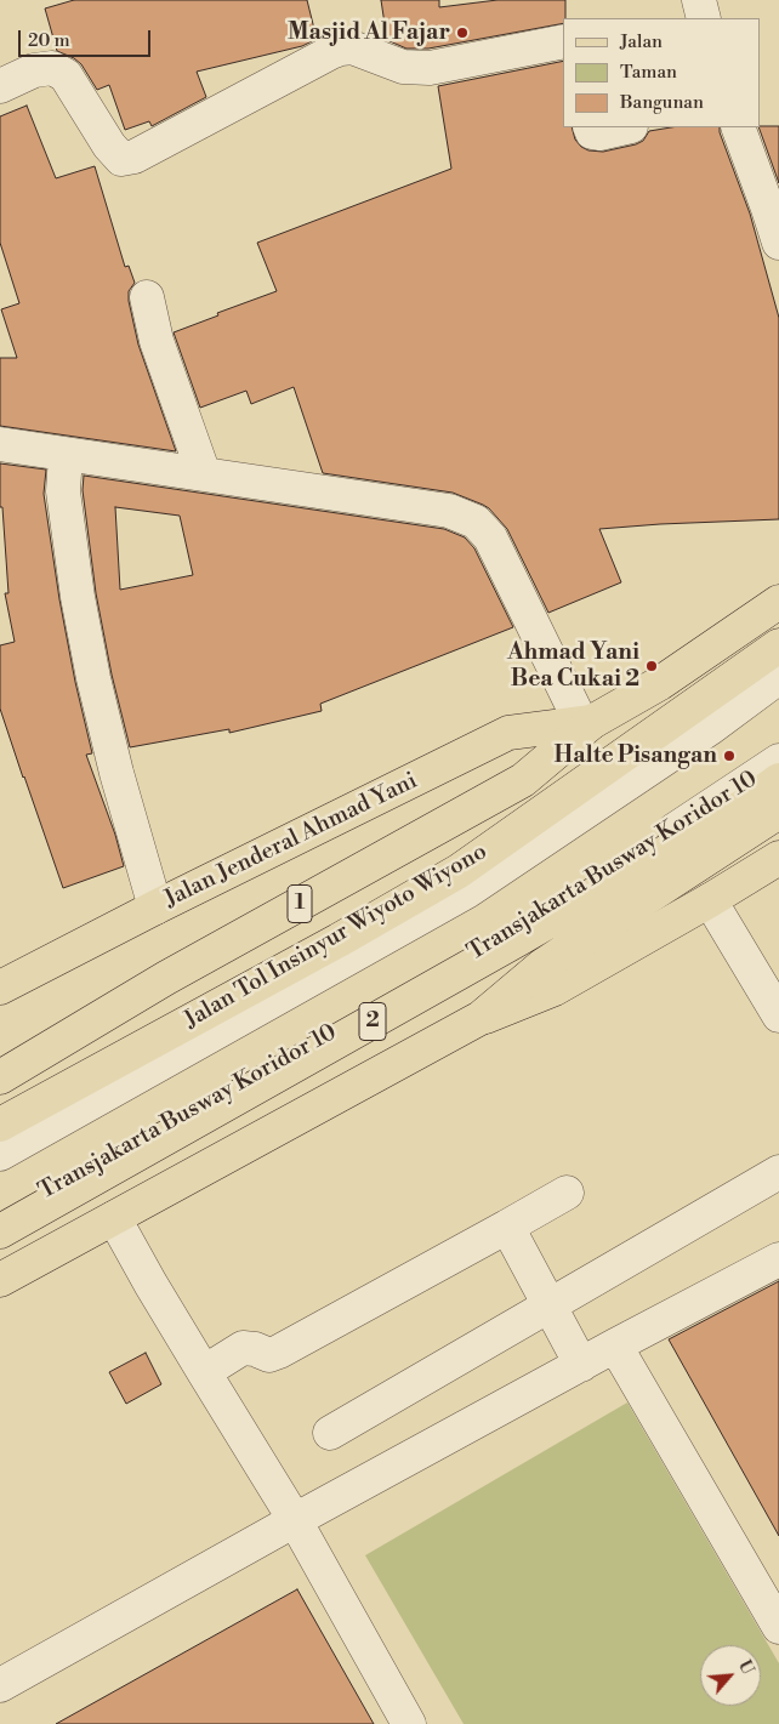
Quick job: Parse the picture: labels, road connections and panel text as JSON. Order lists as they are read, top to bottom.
{
  "streets": {
    "main road": [
      "Jalan Jenderal Ahmad Yani",
      "1",
      "Jalan Tol Insinyur Wiyoto Wiyono",
      "2"
    ],
    "street": ["Transjakarta Busway Koridor 10"]
  },
  "places": ["Masjid Al Fajar", "Ahmad Yani Bea Cukai 2", "Halte Pisangan"],
  "legend": ["Jalan", "Taman", "Bangunan"],
  "scale_bar": "20 m",
  "north": "top right"
}
